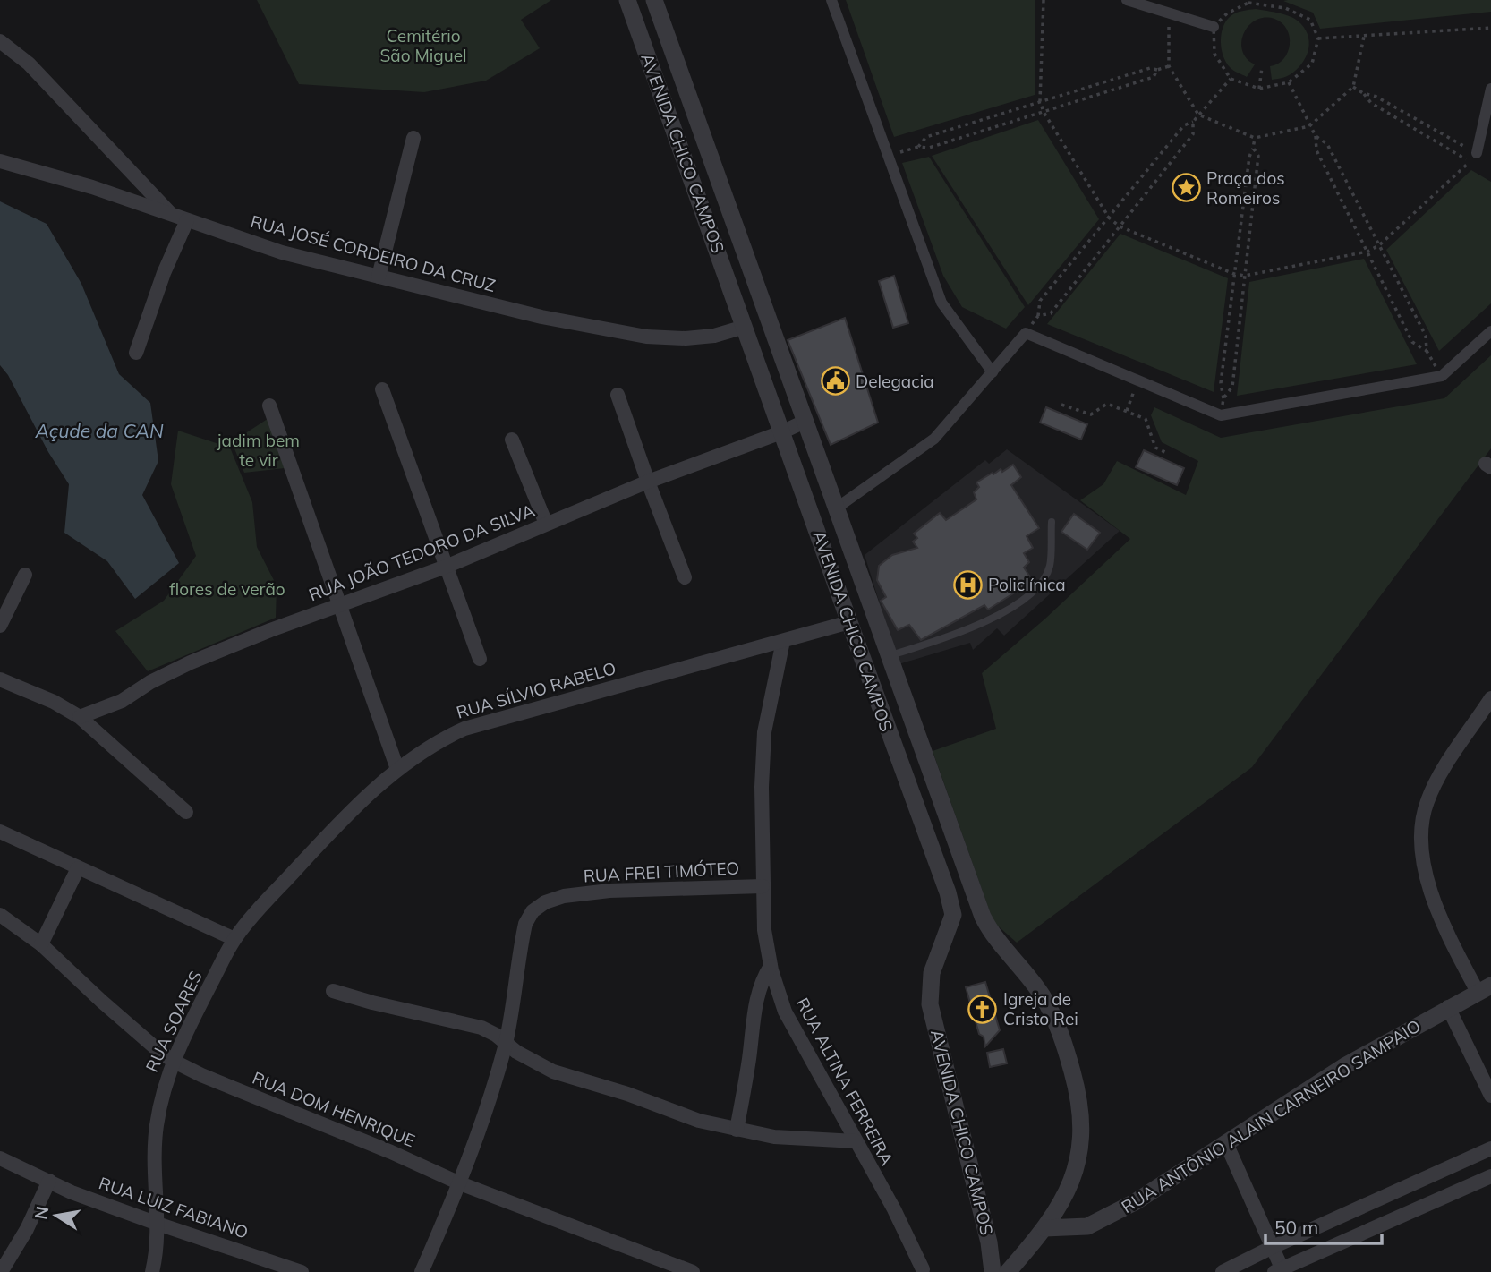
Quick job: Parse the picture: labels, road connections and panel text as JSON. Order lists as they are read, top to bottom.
{
  "streets": {
    "street": [
      "AVENIDA CHICO CAMPOS",
      "RUA JOSÉ CORDEIRO DA CRUZ",
      "RUA JOÃO TEDORO DA SILVA",
      "RUA SÍLVIO RABELO",
      "RUA FREI TIMÓTEO",
      "RUA SOARES",
      "RUA ALTINA FERREIRA",
      "RUA DOM HENRIQUE",
      "RUA ANTÔNIO ALAIN CARNEIRO SAMPAIO",
      "RUA LUIZ FABIANO"
    ]
  },
  "crossings": [
    ["AVENIDA CHICO CAMPOS", "RUA JOSÉ CORDEIRO DA CRUZ"],
    ["AVENIDA CHICO CAMPOS", "RUA JOÃO TEDORO DA SILVA"],
    ["AVENIDA CHICO CAMPOS", "RUA SÍLVIO RABELO"],
    ["AVENIDA CHICO CAMPOS", "RUA ANTÔNIO ALAIN CARNEIRO SAMPAIO"],
    ["RUA SÍLVIO RABELO", "RUA SOARES"],
    ["RUA SÍLVIO RABELO", "RUA ALTINA FERREIRA"],
    ["RUA FREI TIMÓTEO", "RUA ALTINA FERREIRA"],
    ["RUA FREI TIMÓTEO", "RUA DOM HENRIQUE"],
    ["RUA SOARES", "RUA DOM HENRIQUE"],
    ["RUA SOARES", "RUA LUIZ FABIANO"]
  ],
  "water": ["Açude da CAN"],
  "parks": ["Cemitério São Miguel", "jadim bem te vir", "flores de verão"],
  "places": {
    "place": ["Praça dos Romeiros"],
    "public building": ["Delegacia"],
    "hospital": ["Policlínica"],
    "church": ["Igreja de Cristo Rei"]
  },
  "scale_bar": "50 m",
  "north": "left"
}
